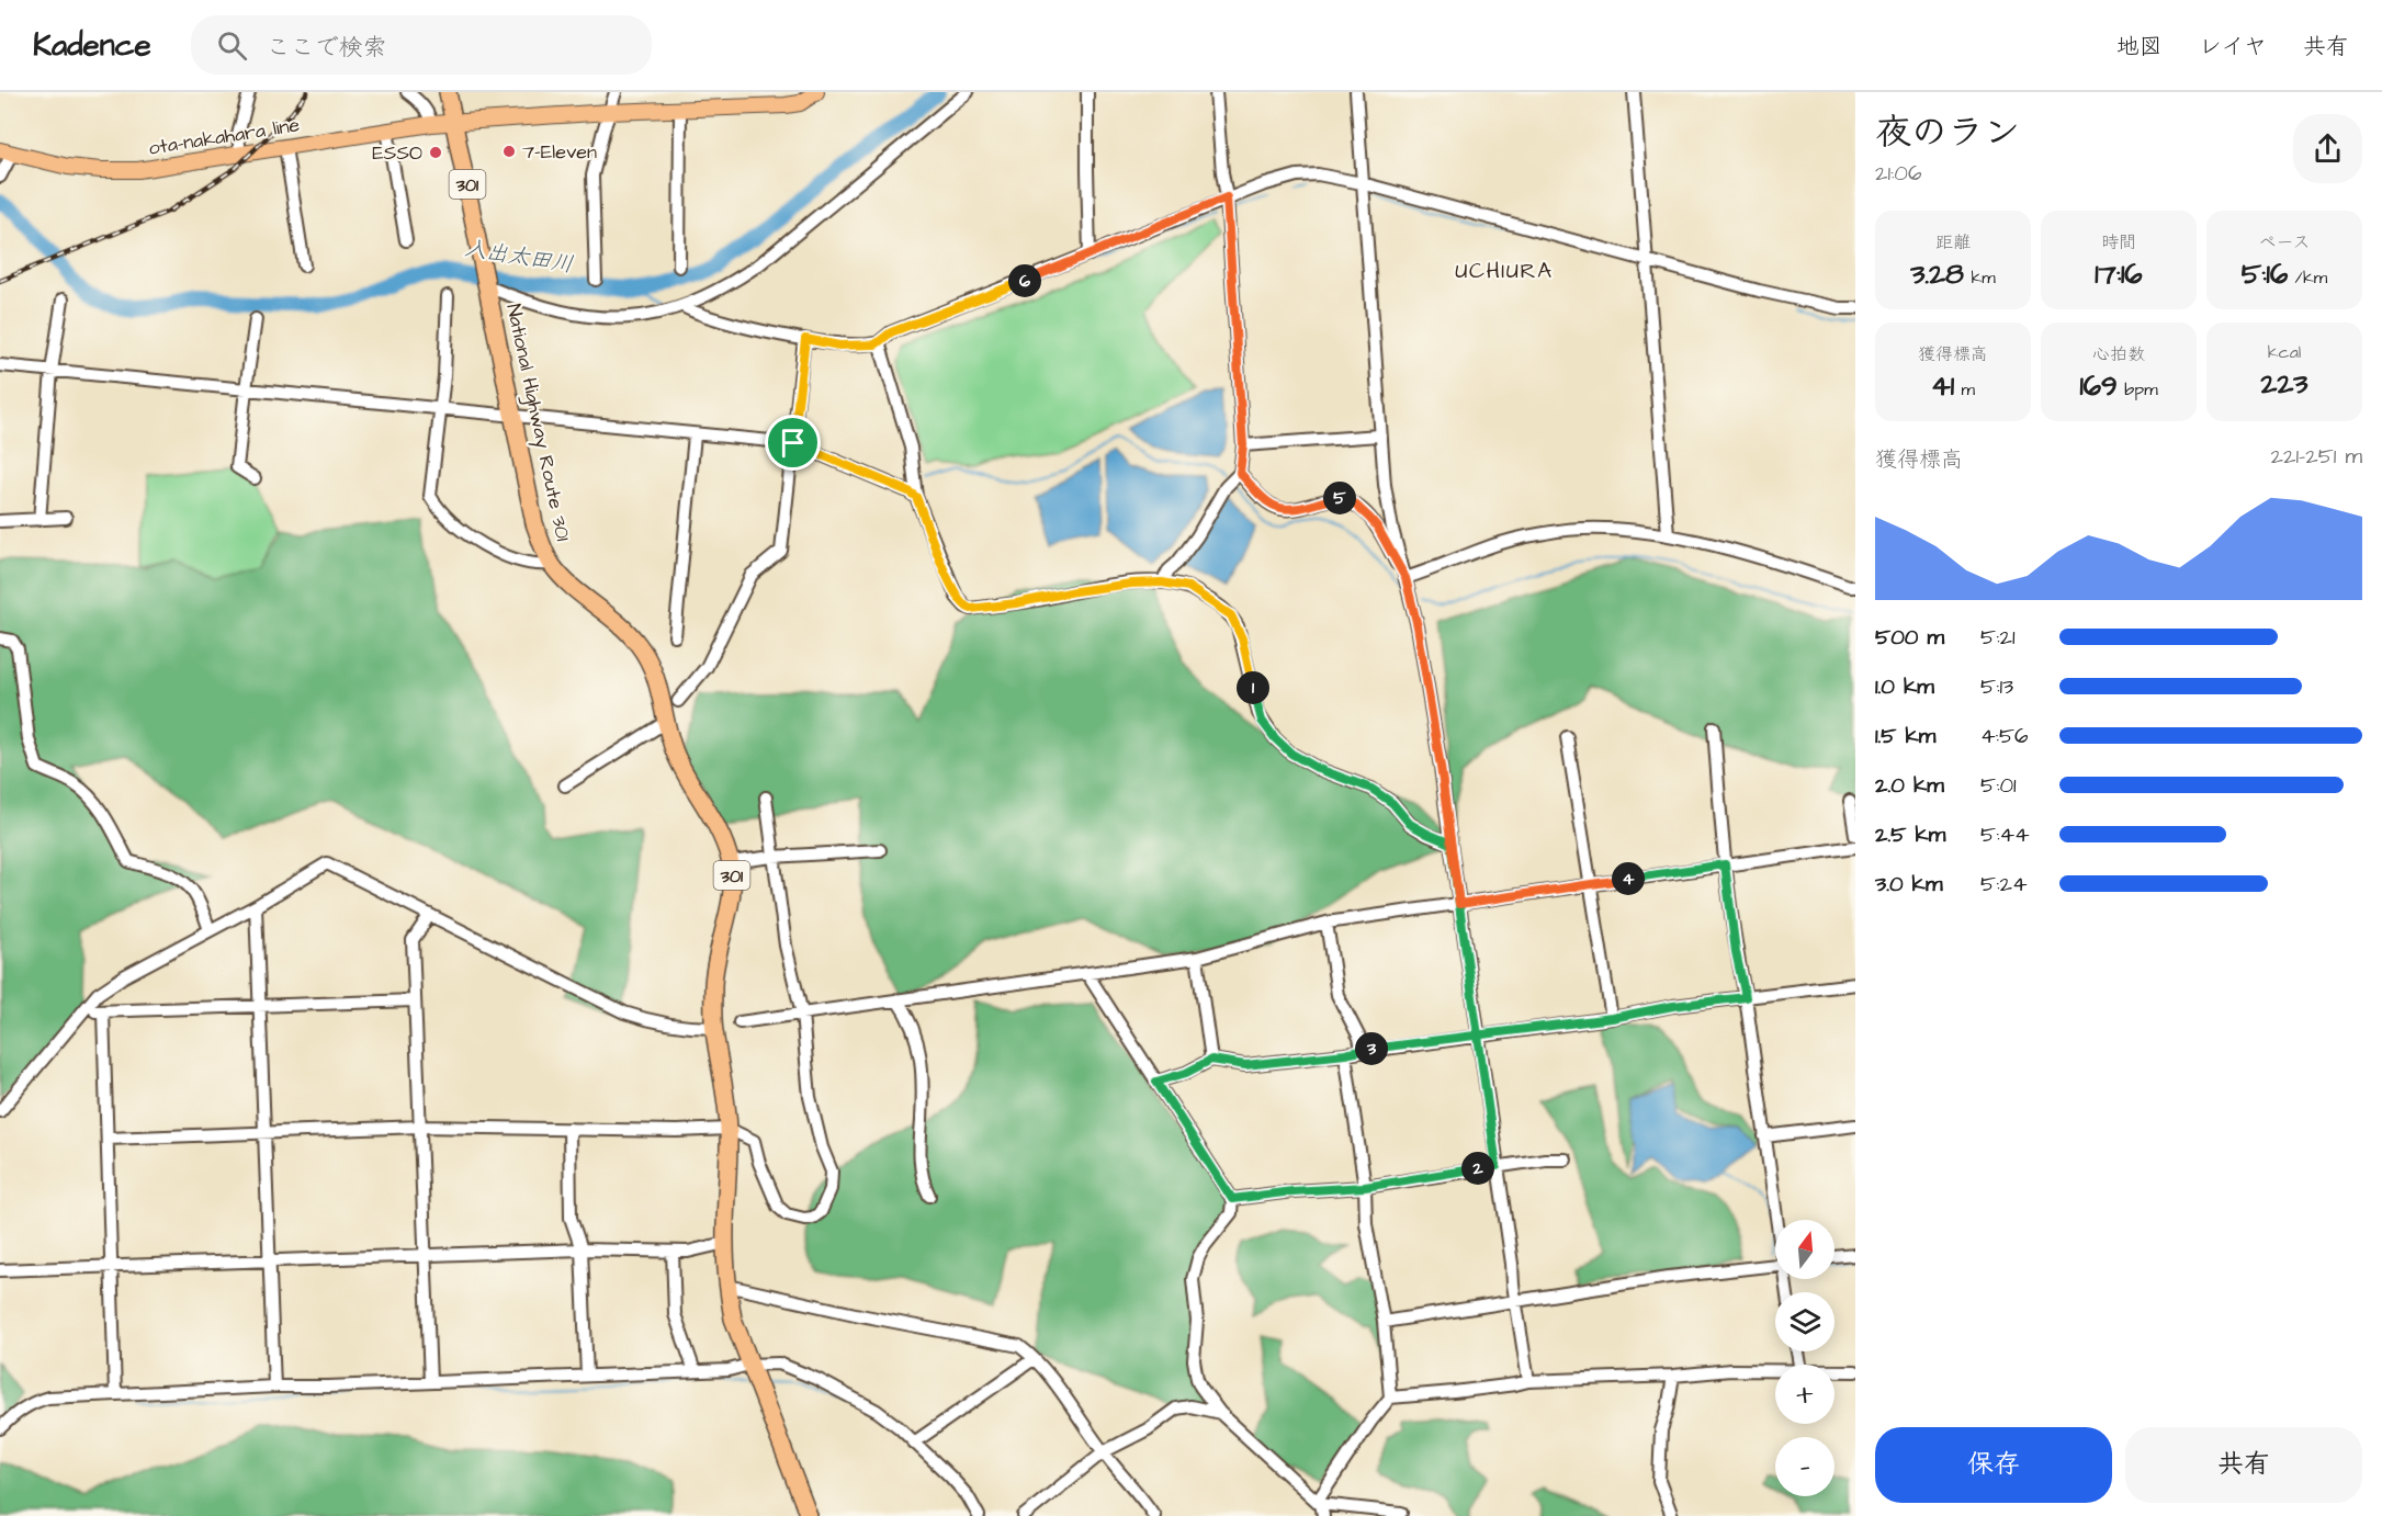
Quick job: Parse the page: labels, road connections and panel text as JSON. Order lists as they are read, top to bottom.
{
  "streets": {
    "highway": ["301", "National Highway Route 301"],
    "main road": ["ota-nakahara line"]
  },
  "crossings": [
    ["ota-nakahara line", "National Highway Route 301"]
  ],
  "districts": ["UCHIURA"],
  "water": ["入出太田川"],
  "places": ["7-Eleven", "ESSO"],
  "north": "top",
  "page": {
    "header": "Kadence",
    "search": "ここで検索",
    "nav": ["地図", "レイヤ", "共有"],
    "heading": ["夜のラン", "21:06"],
    "stats": [
      ["距離", "3.28 km"],
      ["時間", "17:16"],
      ["ペース", "5:16 /km"],
      ["獲得標高", "41 m"],
      ["心拍数", "169 bpm"],
      ["kcal", "223"]
    ],
    "pins": [
      "6",
      "5",
      "1",
      "4",
      "3",
      "2"
    ],
    "chart": ["獲得標高", "221–251 m"],
    "list": [
      {
        "name": "500 m",
        "note": "5:21"
      },
      {
        "name": "1.0 km",
        "note": "5:13"
      },
      {
        "name": "1.5 km",
        "note": "4:56"
      },
      {
        "name": "2.0 km",
        "note": "5:01"
      },
      {
        "name": "2.5 km",
        "note": "5:44"
      },
      {
        "name": "3.0 km",
        "note": "5:24"
      }
    ],
    "map_buttons": ["+", "−"],
    "buttons": ["保存", "共有"]
  }
}
